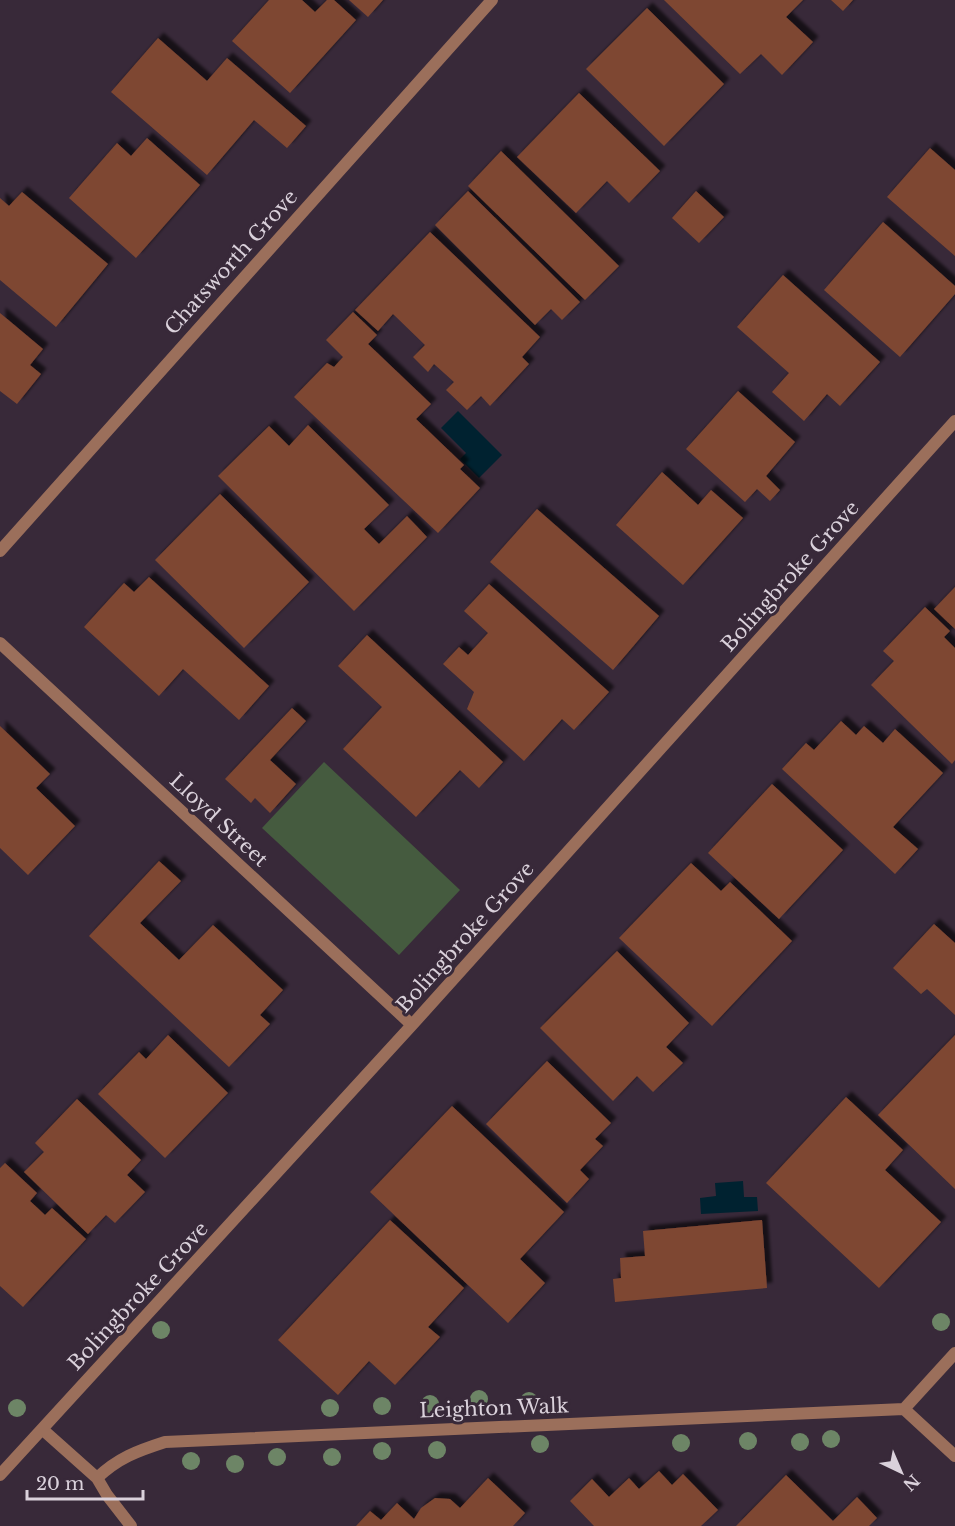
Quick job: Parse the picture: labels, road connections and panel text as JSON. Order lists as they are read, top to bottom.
{
  "streets": {
    "street": [
      "Chatsworth Grove",
      "Bolingbroke Grove",
      "Lloyd Street",
      "Leighton Walk"
    ]
  },
  "crossings": [
    ["Bolingbroke Grove", "Lloyd Street"]
  ],
  "scale_bar": "20 m",
  "north": "bottom right"
}
